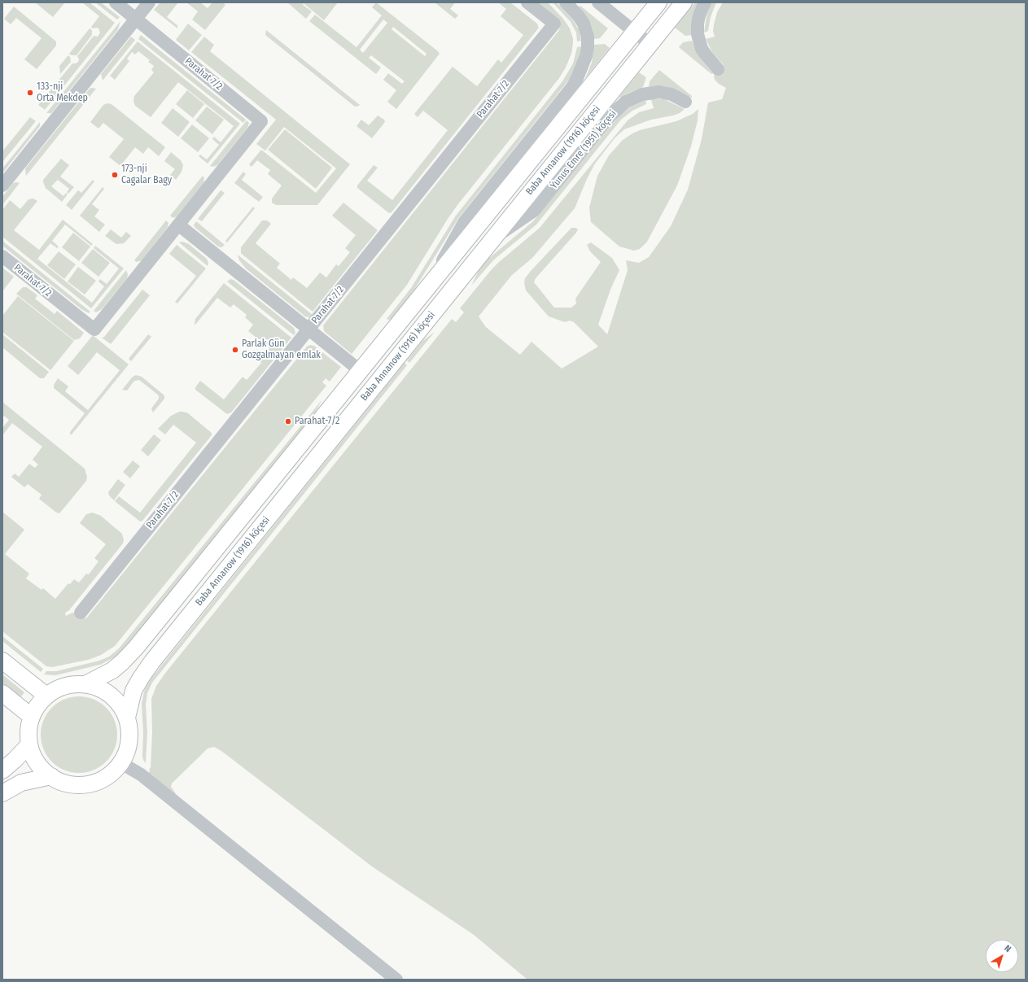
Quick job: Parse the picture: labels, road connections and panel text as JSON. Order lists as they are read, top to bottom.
{
  "streets": {
    "main road": ["Baba Annanow (1916) köçesi"],
    "street": ["Parahat 7/2", "Ýunus Emre (1951) köçesi"]
  },
  "crossings": [
    ["Ýunus Emre (1951) köçesi", "Baba Annanow (1916) köçesi"]
  ],
  "places": [
    "133-nji Orta Mekdep",
    "173-nji Cagalar Bagy",
    "Parlak Gün Gozgalmayan emlak",
    "Parahat-7/2"
  ],
  "north": "top right"
}
